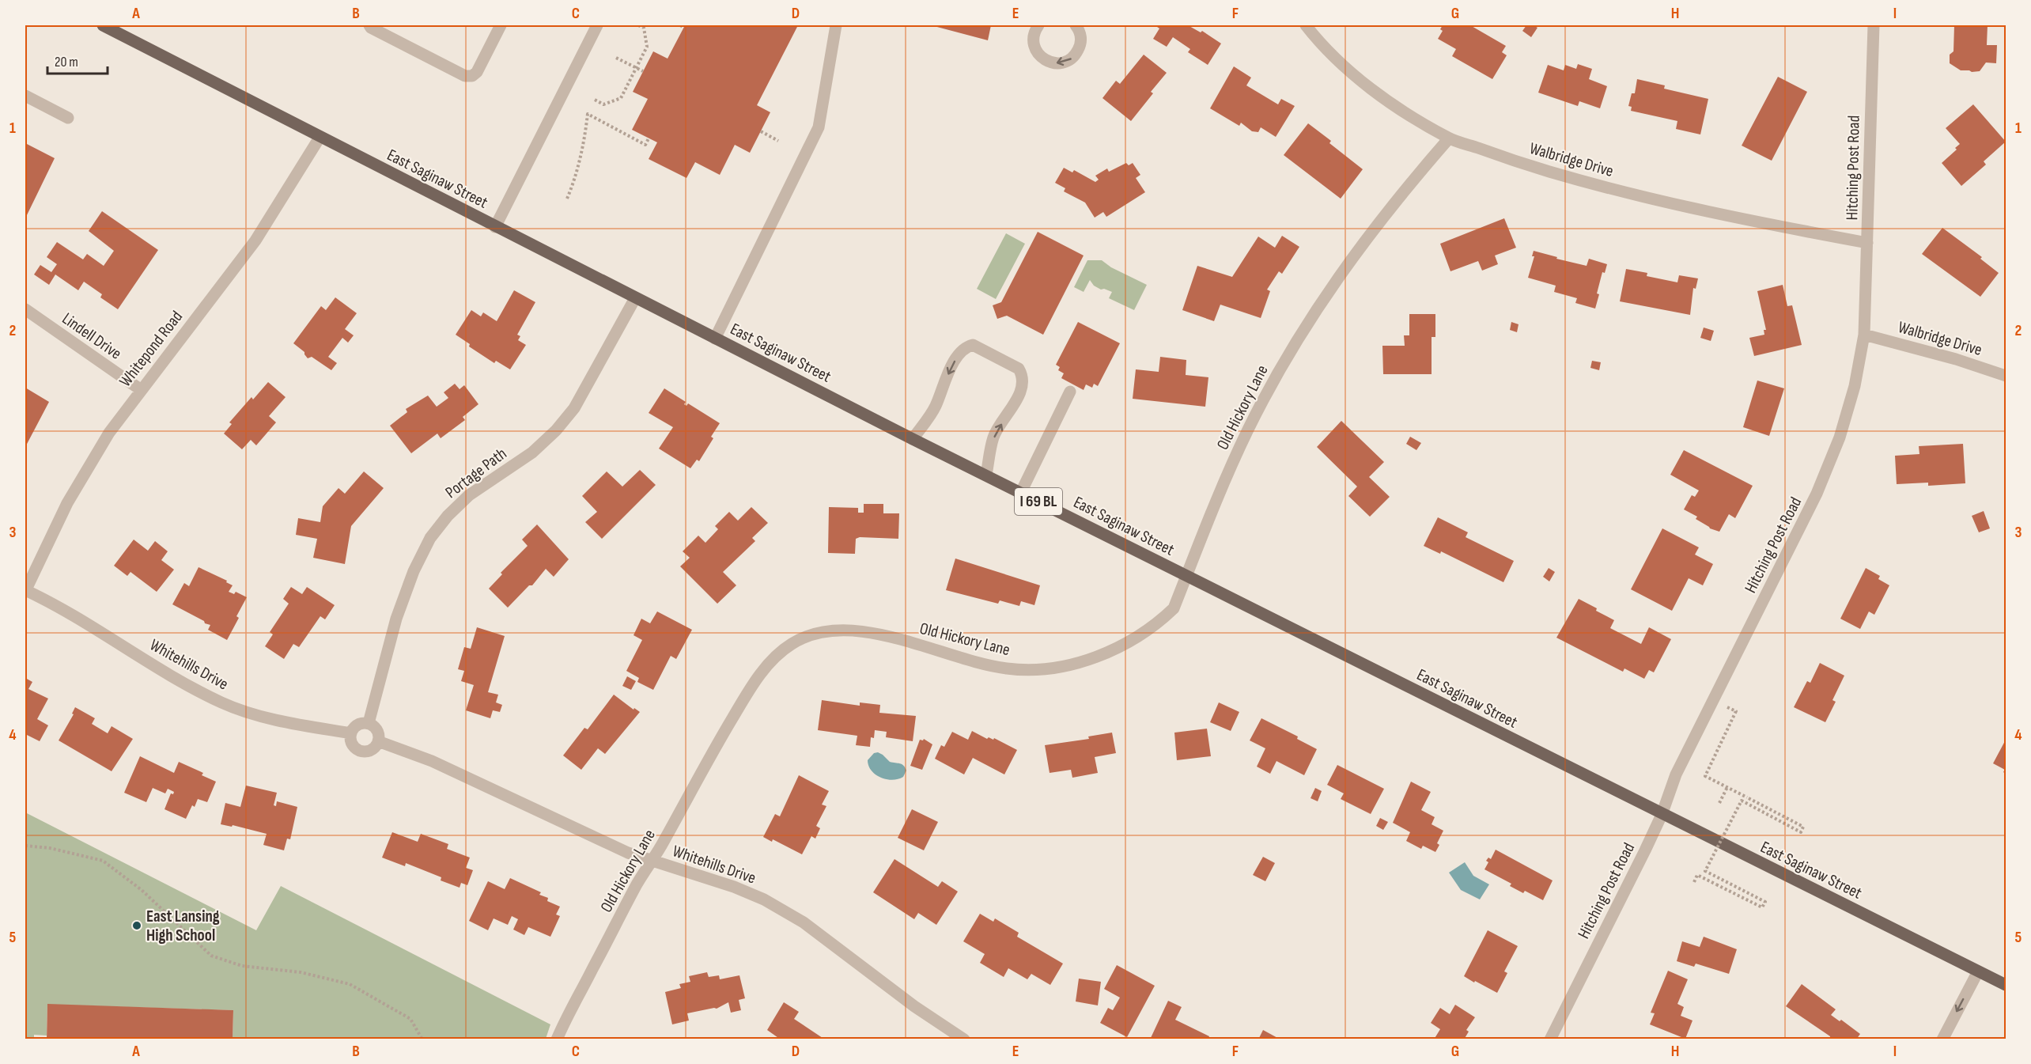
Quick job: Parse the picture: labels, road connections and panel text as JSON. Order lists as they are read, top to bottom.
{
  "streets": {
    "main road": ["East Saginaw Street", "I 69 BL"],
    "street": [
      "Walbridge Drive",
      "Hitching Post Road",
      "Lindell Drive",
      "Whitepond Road",
      "Old Hickory Lane",
      "Portage Path",
      "Whitehills Drive"
    ]
  },
  "crossings": [
    ["Walbridge Drive", "Hitching Post Road"],
    ["Walbridge Drive", "Old Hickory Lane"],
    ["Hitching Post Road", "East Saginaw Street"],
    ["East Saginaw Street", "Whitepond Road"],
    ["East Saginaw Street", "Old Hickory Lane"],
    ["East Saginaw Street", "Portage Path"],
    ["Lindell Drive", "Whitepond Road"],
    ["Whitepond Road", "Whitehills Drive"],
    ["Old Hickory Lane", "Whitehills Drive"],
    ["Portage Path", "Whitehills Drive"]
  ],
  "places": ["East Lansing High School"],
  "scale_bar": "20 m",
  "grid": {
    "columns": [
      "A",
      "B",
      "C",
      "D",
      "E",
      "F",
      "G",
      "H",
      "I"
    ],
    "rows": [
      "1",
      "2",
      "3",
      "4",
      "5"
    ]
  }
}
